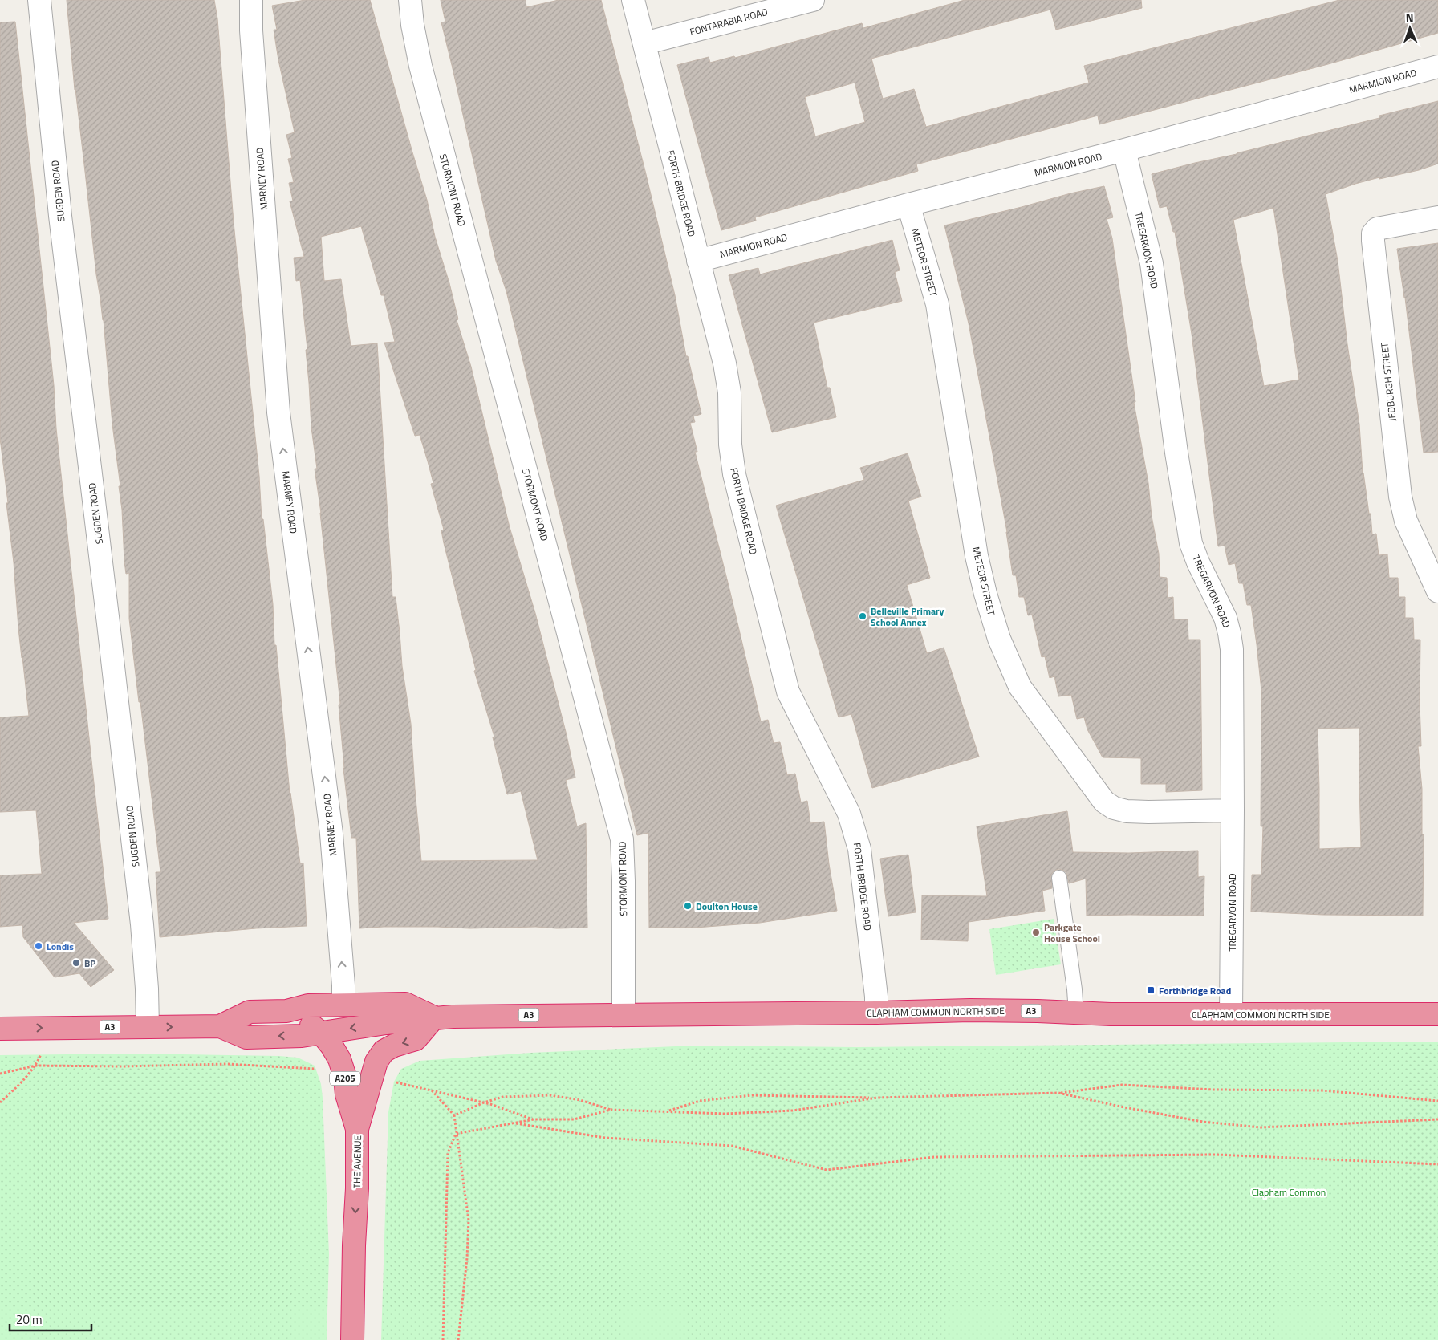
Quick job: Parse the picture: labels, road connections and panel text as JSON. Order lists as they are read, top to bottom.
{
  "streets": {
    "highway": [
      "A3",
      "CLAPHAM COMMON NORTH SIDE",
      "A205",
      "THE AVENUE"
    ],
    "street": [
      "FONTARABIA ROAD",
      "MARMION ROAD",
      "MARNEY ROAD",
      "STORMONT ROAD",
      "SUGDEN ROAD",
      "FORTH BRIDGE ROAD",
      "TREGARVON ROAD",
      "METEOR STREET",
      "JEDBURGH STREET"
    ]
  },
  "crossings": [
    ["FONTARABIA ROAD", "FORTH BRIDGE ROAD"],
    ["MARMION ROAD", "FORTH BRIDGE ROAD"],
    ["MARMION ROAD", "TREGARVON ROAD"],
    ["MARMION ROAD", "METEOR STREET"],
    ["MARNEY ROAD", "CLAPHAM COMMON NORTH SIDE"],
    ["STORMONT ROAD", "CLAPHAM COMMON NORTH SIDE"],
    ["SUGDEN ROAD", "CLAPHAM COMMON NORTH SIDE"],
    ["FORTH BRIDGE ROAD", "CLAPHAM COMMON NORTH SIDE"],
    ["TREGARVON ROAD", "METEOR STREET"],
    ["TREGARVON ROAD", "CLAPHAM COMMON NORTH SIDE"],
    ["CLAPHAM COMMON NORTH SIDE", "THE AVENUE"]
  ],
  "one_way": ["MARNEY ROAD", "THE AVENUE"],
  "parks": ["Clapham Common"],
  "places": {
    "other": [
      "Belleville Primary School Annex",
      "Doulton House",
      "Parkgate House School",
      "Londis",
      "BP"
    ],
    "transit": ["Forthbridge Road"]
  },
  "scale_bar": "20 m",
  "north": "top"
}
